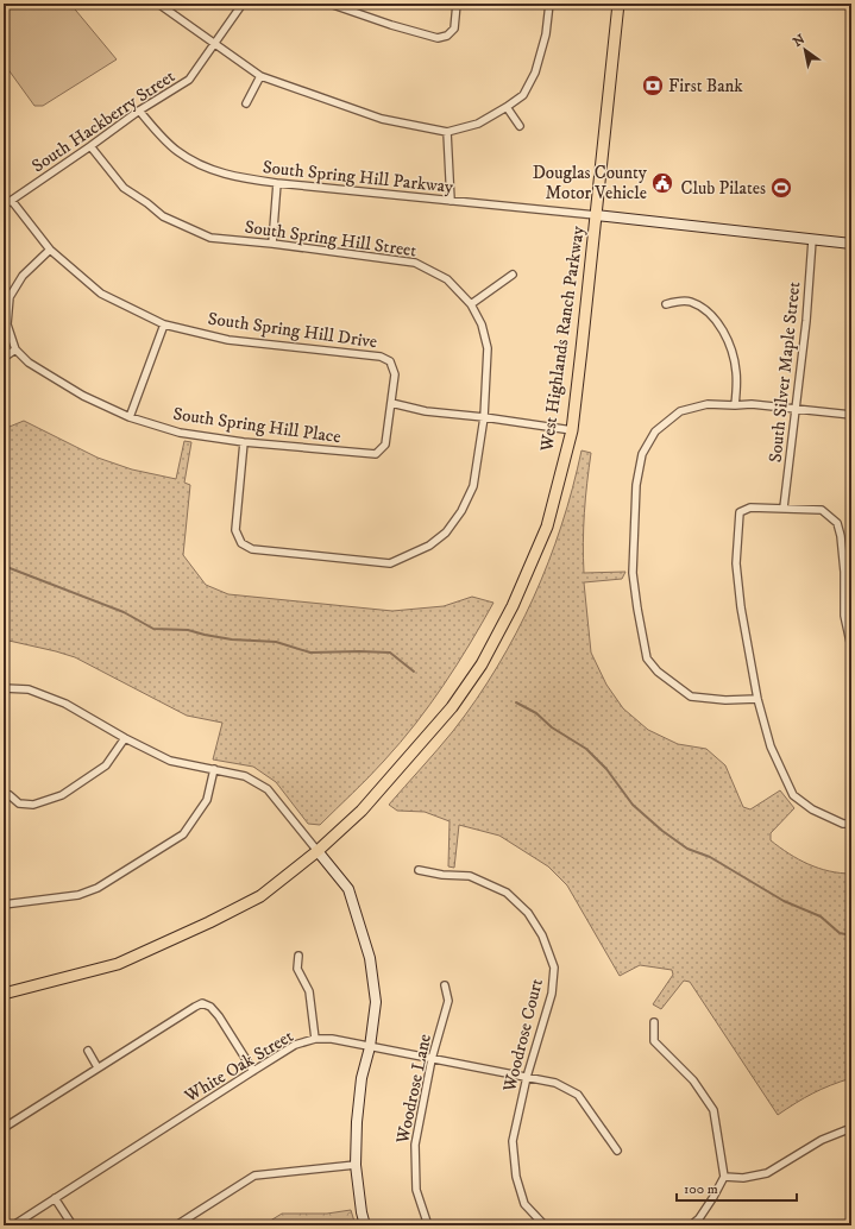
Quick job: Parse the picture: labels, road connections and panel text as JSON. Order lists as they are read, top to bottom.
{
  "streets": {
    "main road": ["West Highlands Ranch Parkway"],
    "street": [
      "South Hackberry Street",
      "South Spring Hill Parkway",
      "South Spring Hill Street",
      "South Spring Hill Drive",
      "South Silver Maple Street",
      "South Spring Hill Place",
      "Woodrose Court",
      "White Oak Street",
      "Woodrose Lane"
    ]
  },
  "crossings": [
    ["South Hackberry Street", "South Spring Hill Parkway"],
    ["South Hackberry Street", "South Spring Hill Street"],
    ["South Hackberry Street", "South Spring Hill Drive"],
    ["South Spring Hill Parkway", "West Highlands Ranch Parkway"],
    ["South Spring Hill Street", "South Spring Hill Place"],
    ["South Spring Hill Drive", "South Spring Hill Place"],
    ["Woodrose Court", "White Oak Street"],
    ["White Oak Street", "Woodrose Lane"]
  ],
  "places": {
    "bank": ["First Bank"],
    "public building": ["Douglas County Motor Vehicle"],
    "sports": ["Club Pilates"]
  },
  "scale_bar": "100 m",
  "north": "top left"
}
